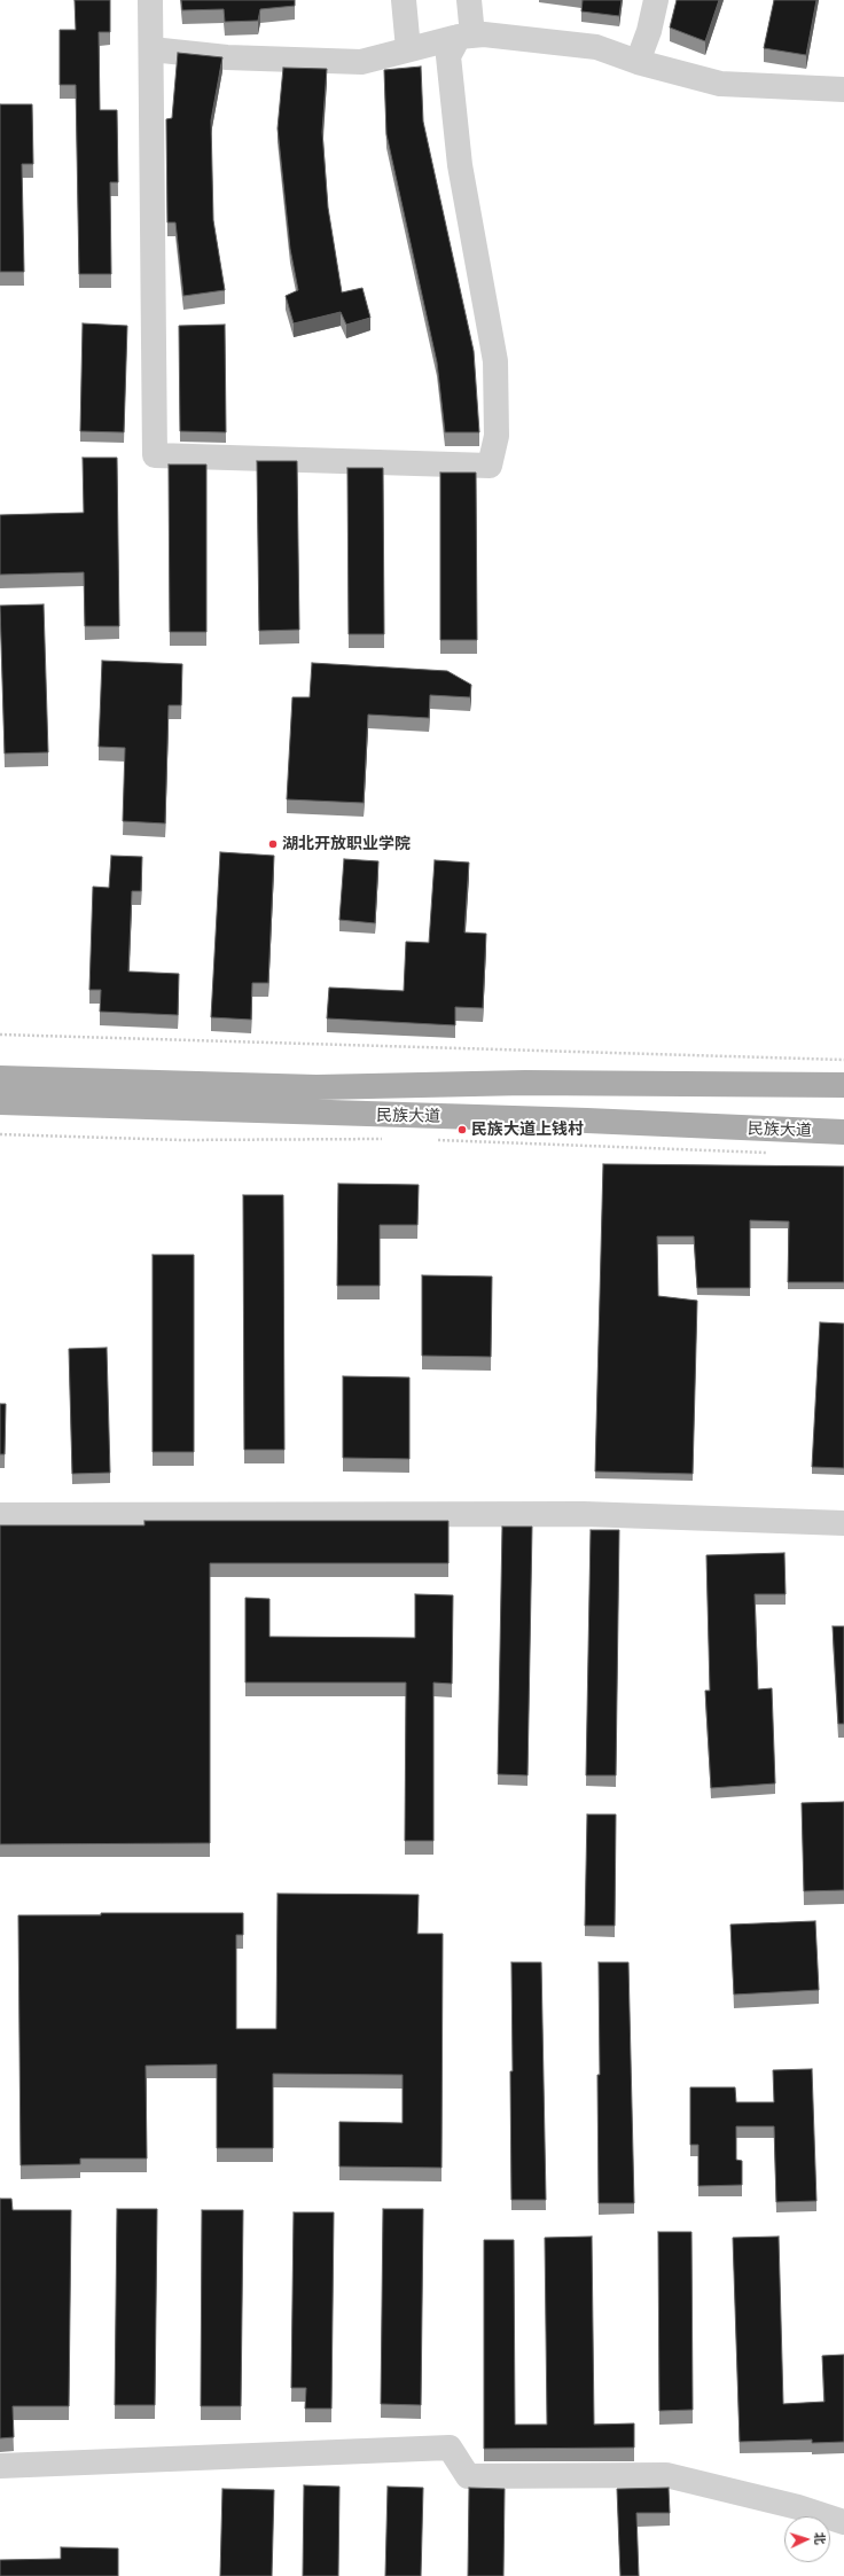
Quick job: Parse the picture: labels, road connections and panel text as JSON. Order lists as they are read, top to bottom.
{
  "streets": {
    "main road": ["民族大道"]
  },
  "places": ["湖北开放职业学院", "民族大道上钱村"],
  "north": "right"
}
